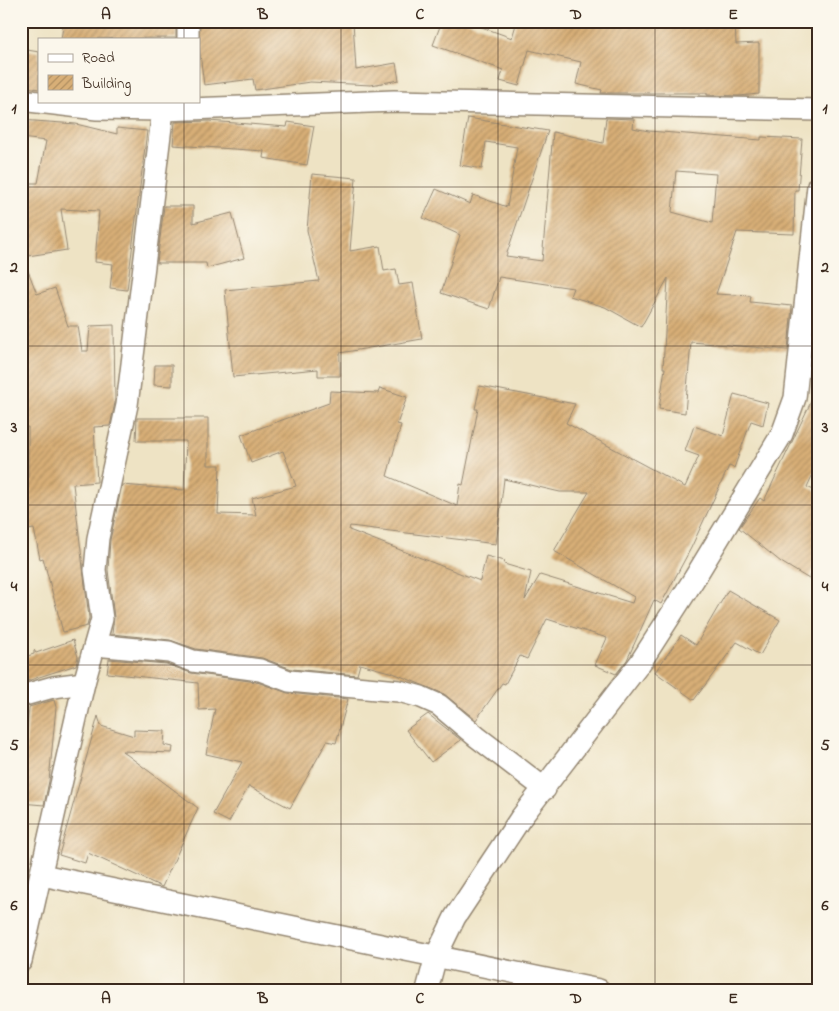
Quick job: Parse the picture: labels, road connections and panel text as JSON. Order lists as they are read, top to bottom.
{
  "legend": ["Road", "Building"],
  "grid": {
    "columns": [
      "A",
      "B",
      "C",
      "D",
      "E"
    ],
    "rows": [
      "1",
      "2",
      "3",
      "4",
      "5",
      "6"
    ]
  }
}
